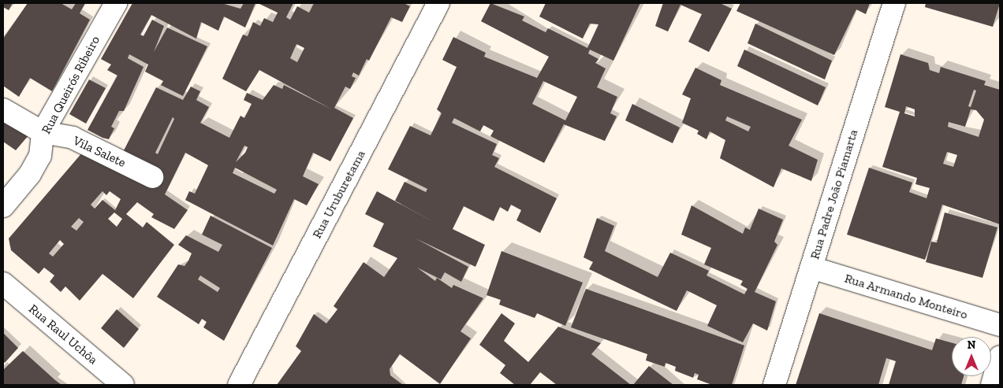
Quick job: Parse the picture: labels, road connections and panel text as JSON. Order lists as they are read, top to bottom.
{
  "streets": {
    "street": [
      "Rua Queirós Ribeiro",
      "Vila Salete",
      "Rua Uruburetama",
      "Rua Padre João Piamarta",
      "Rua Armando Monteiro",
      "Rua Raul Uchôa"
    ]
  },
  "crossings": [
    ["Rua Queirós Ribeiro", "Vila Salete"],
    ["Rua Padre João Piamarta", "Rua Armando Monteiro"]
  ],
  "north": "top"
}
